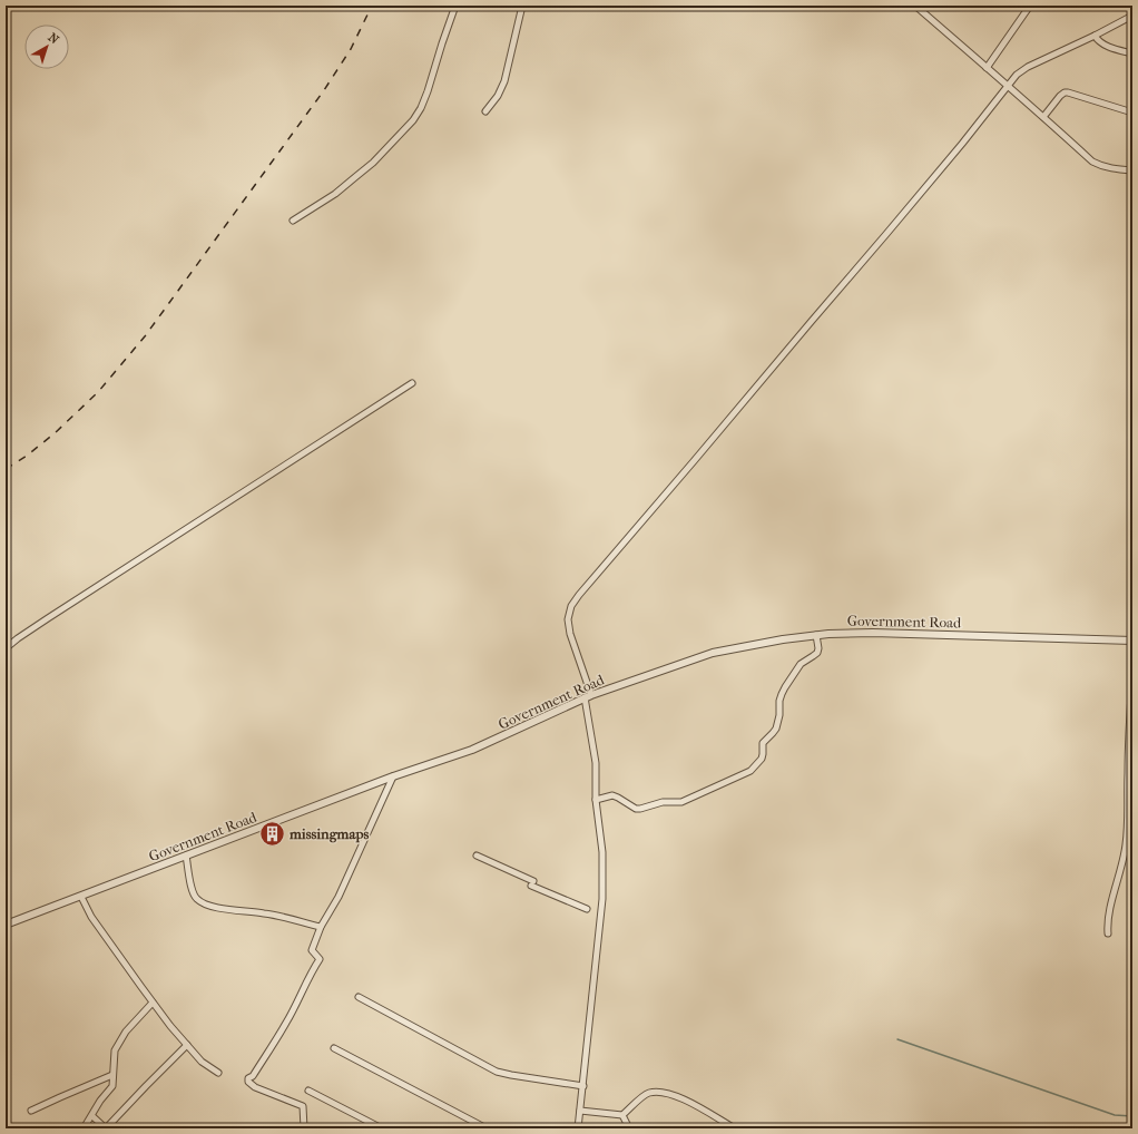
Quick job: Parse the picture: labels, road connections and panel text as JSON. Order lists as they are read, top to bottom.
{
  "streets": {
    "street": ["Government Road"]
  },
  "places": {
    "building": ["missingmaps"]
  },
  "north": "top right"
}
